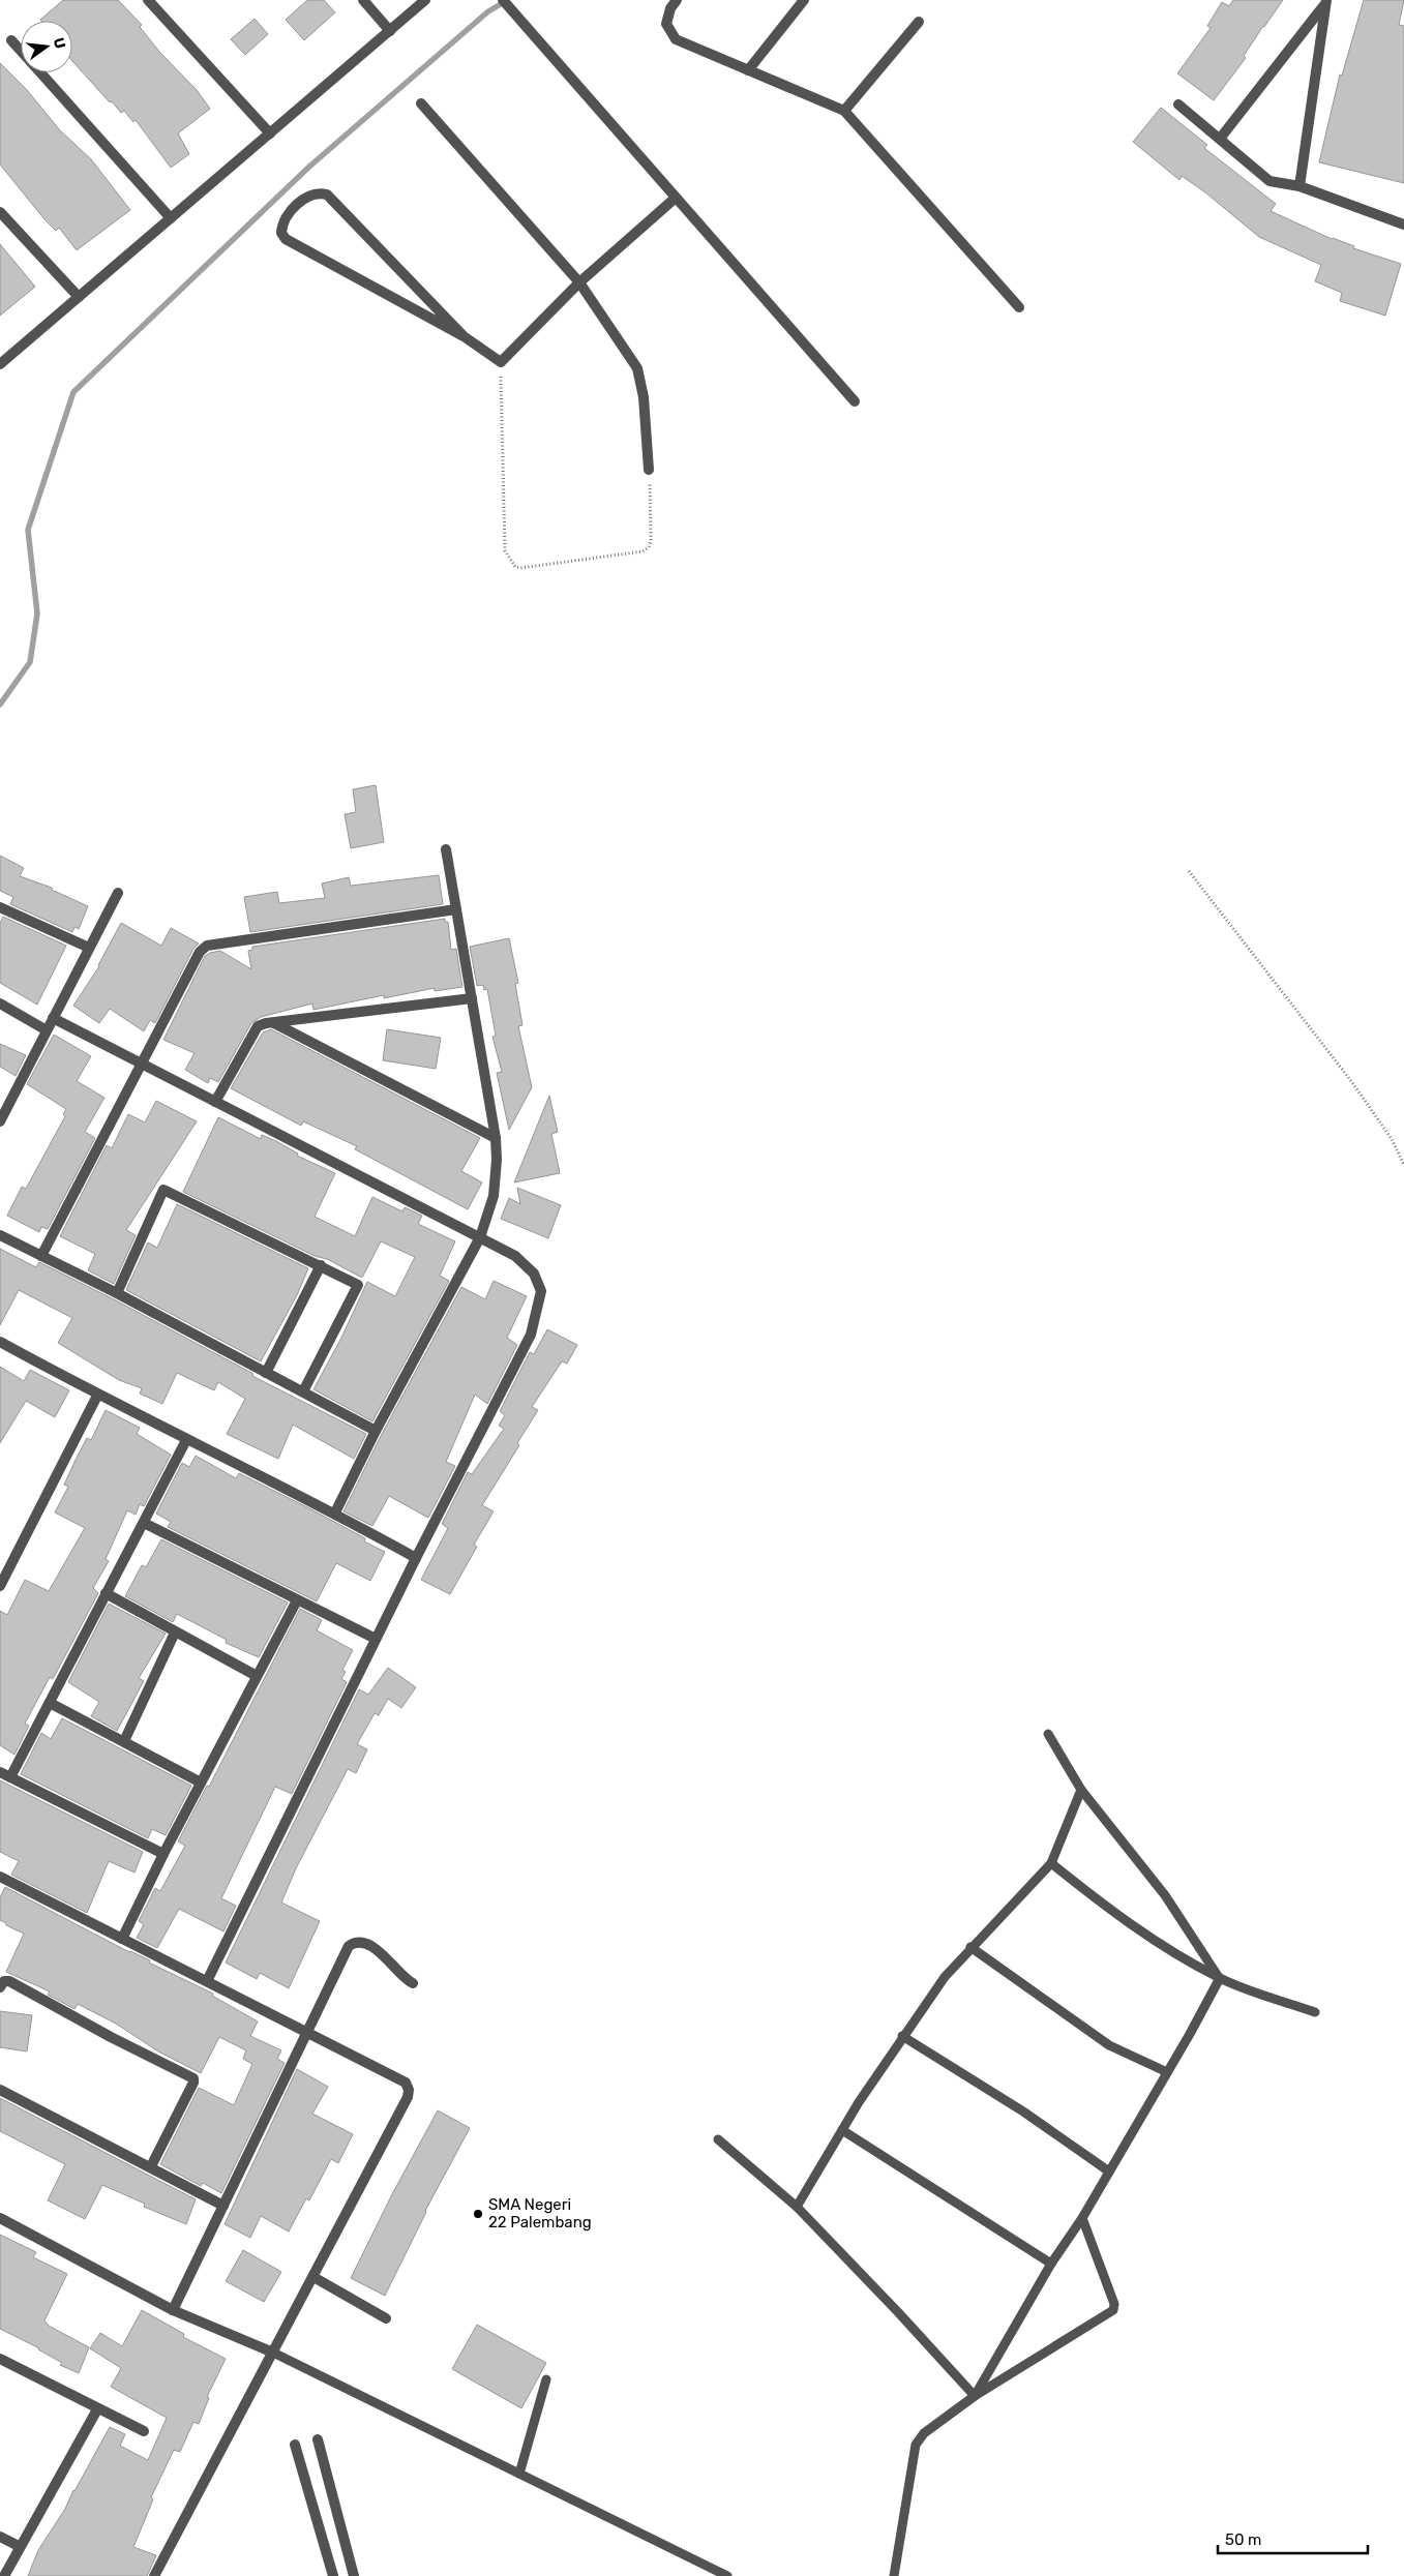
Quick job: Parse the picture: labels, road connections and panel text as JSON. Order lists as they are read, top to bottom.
{
  "places": ["SMA Negeri 22 Palembang"],
  "scale_bar": "50 m",
  "north": "right"
}
